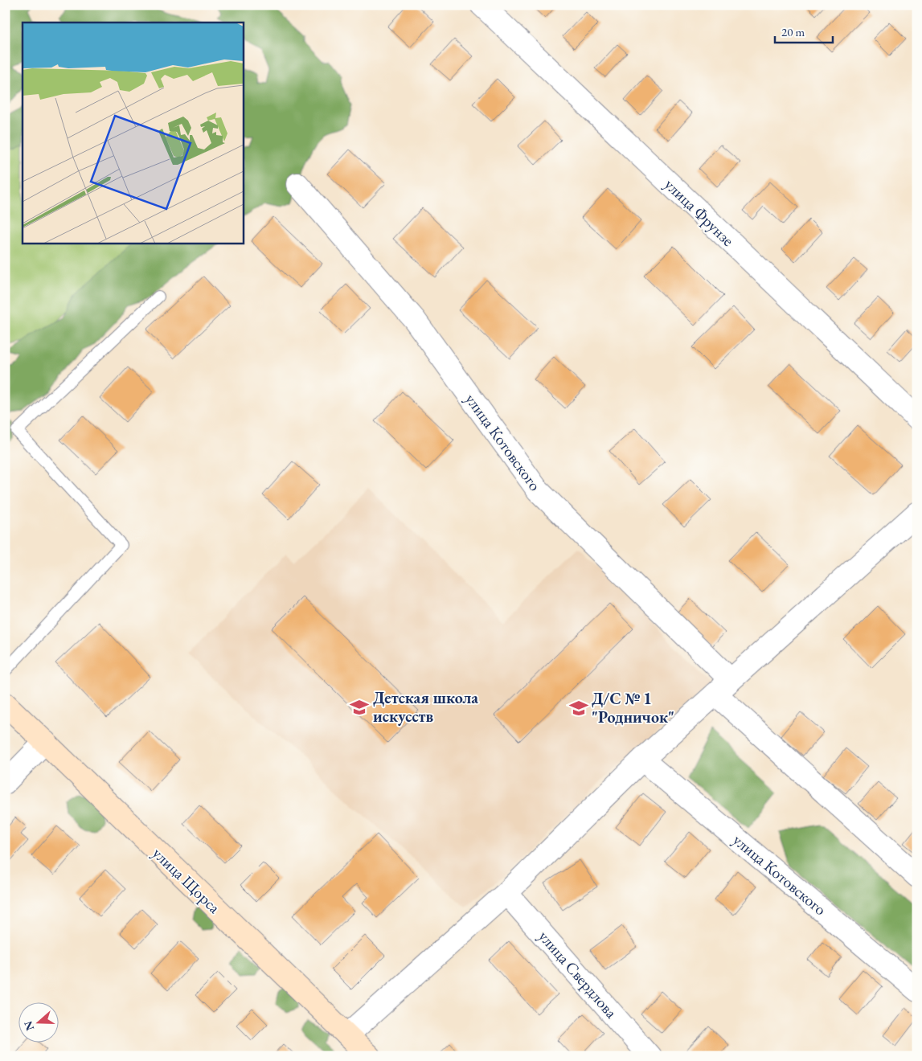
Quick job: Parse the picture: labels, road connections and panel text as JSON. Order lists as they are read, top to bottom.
{
  "streets": {
    "street": [
      "улица Фрунзе",
      "улица Котовского",
      "улица Щорса",
      "улица Свердлова"
    ]
  },
  "places": {
    "school or university": ["Детская школа искусств", "Д/С № 1 \"Родничок\""]
  },
  "scale_bar": "20 m",
  "north": "left"
}
